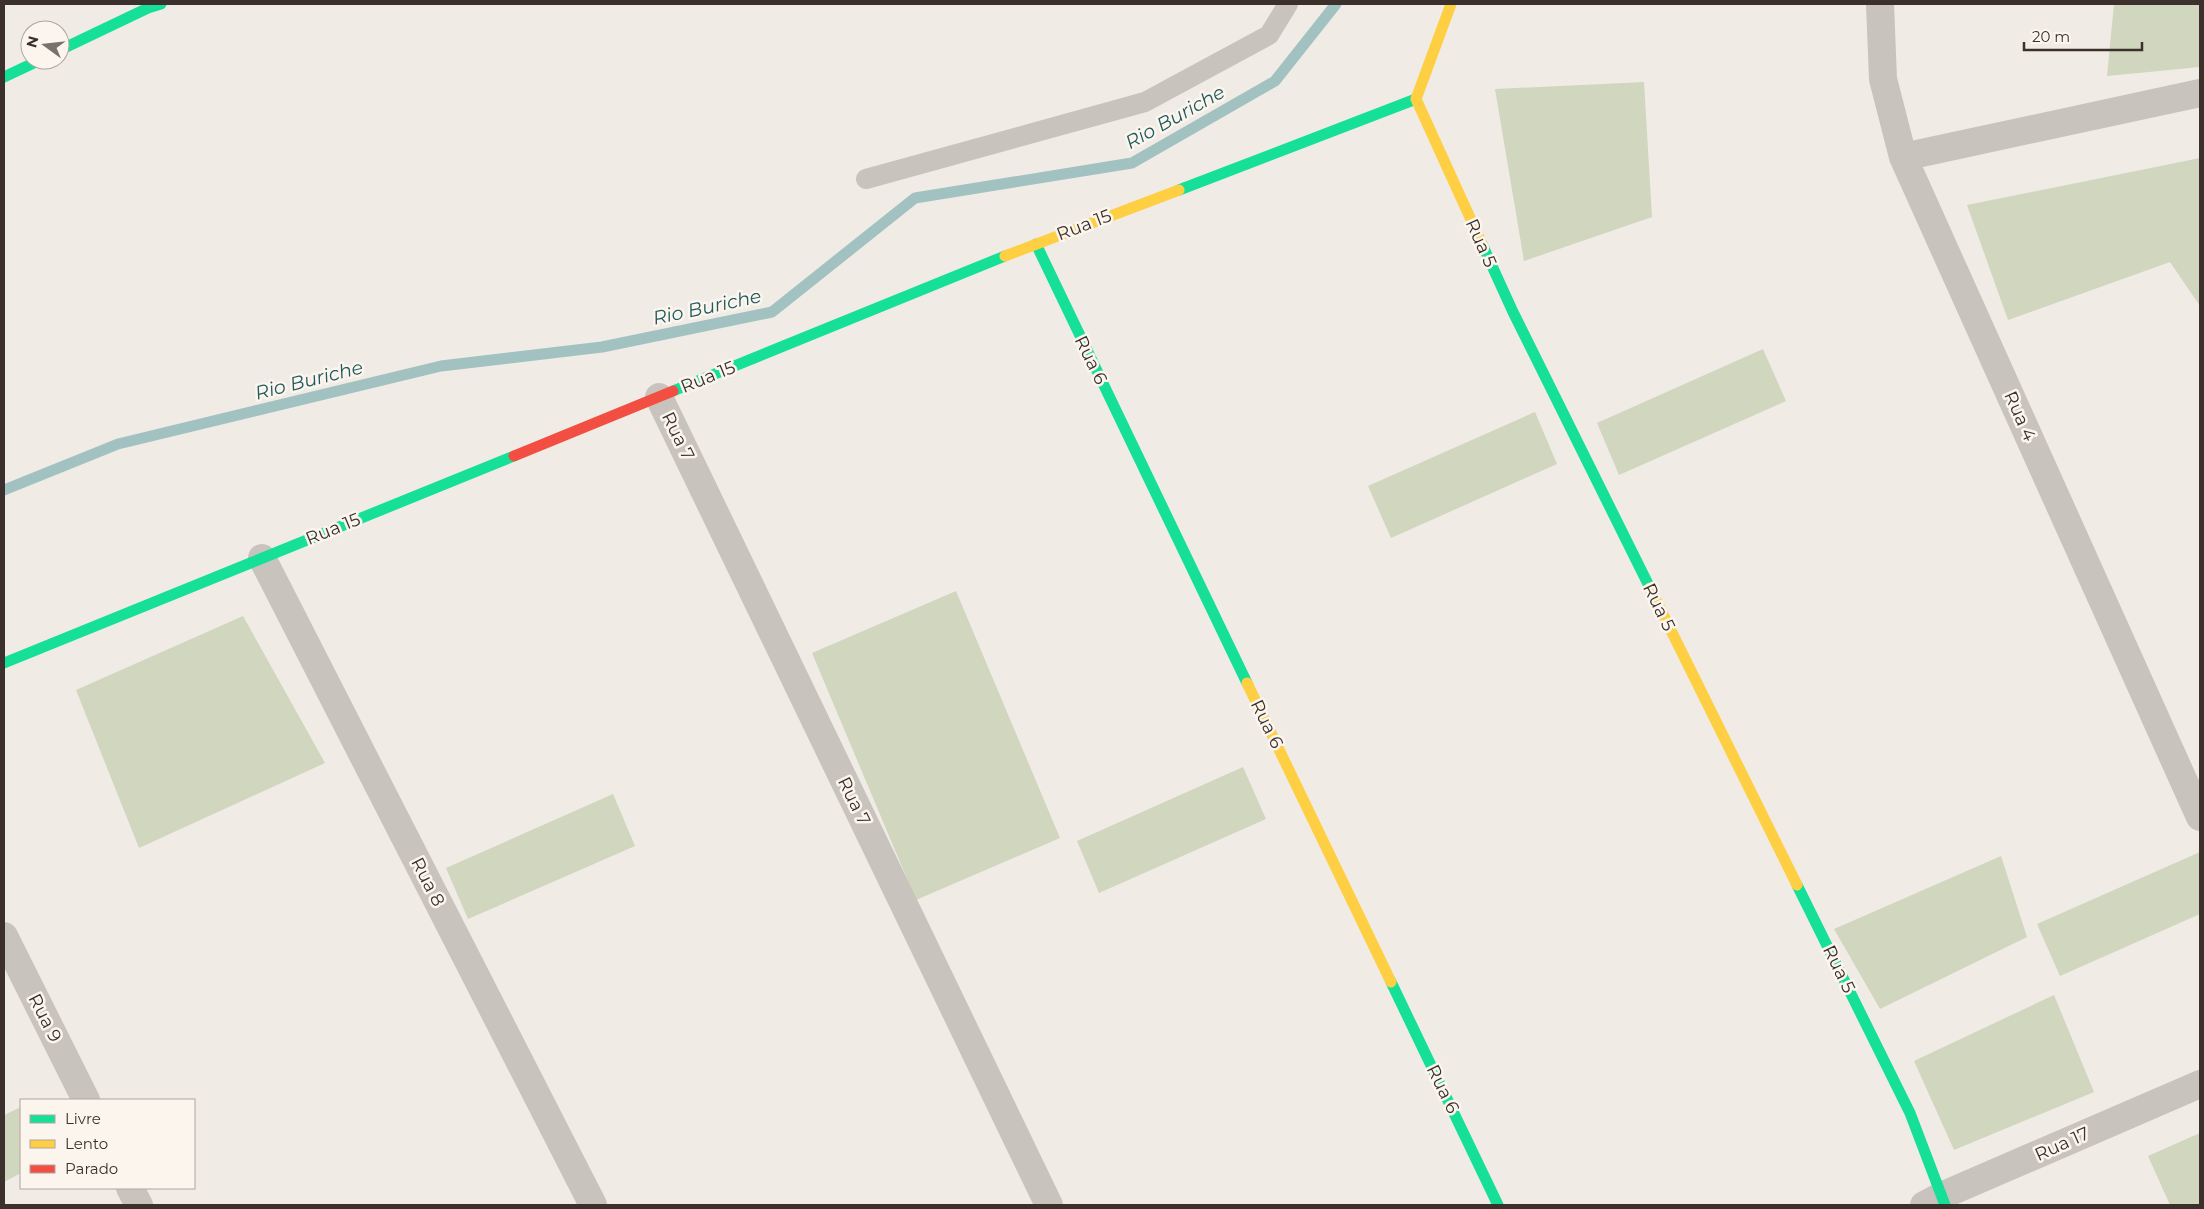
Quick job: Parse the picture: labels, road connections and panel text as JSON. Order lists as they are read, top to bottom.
{
  "streets": {
    "street": [
      "Rua 15",
      "Rua 5",
      "Rua 6",
      "Rua 4",
      "Rua 7",
      "Rua 8",
      "Rua 9",
      "Rua 17"
    ]
  },
  "crossings": [
    ["Rua 15", "Rua 5"],
    ["Rua 15", "Rua 6"],
    ["Rua 15", "Rua 7"],
    ["Rua 15", "Rua 8"],
    ["Rua 5", "Rua 17"]
  ],
  "water": ["Rio Buriche"],
  "legend": ["Livre", "Lento", "Parado"],
  "scale_bar": "20 m",
  "north": "left"
}
